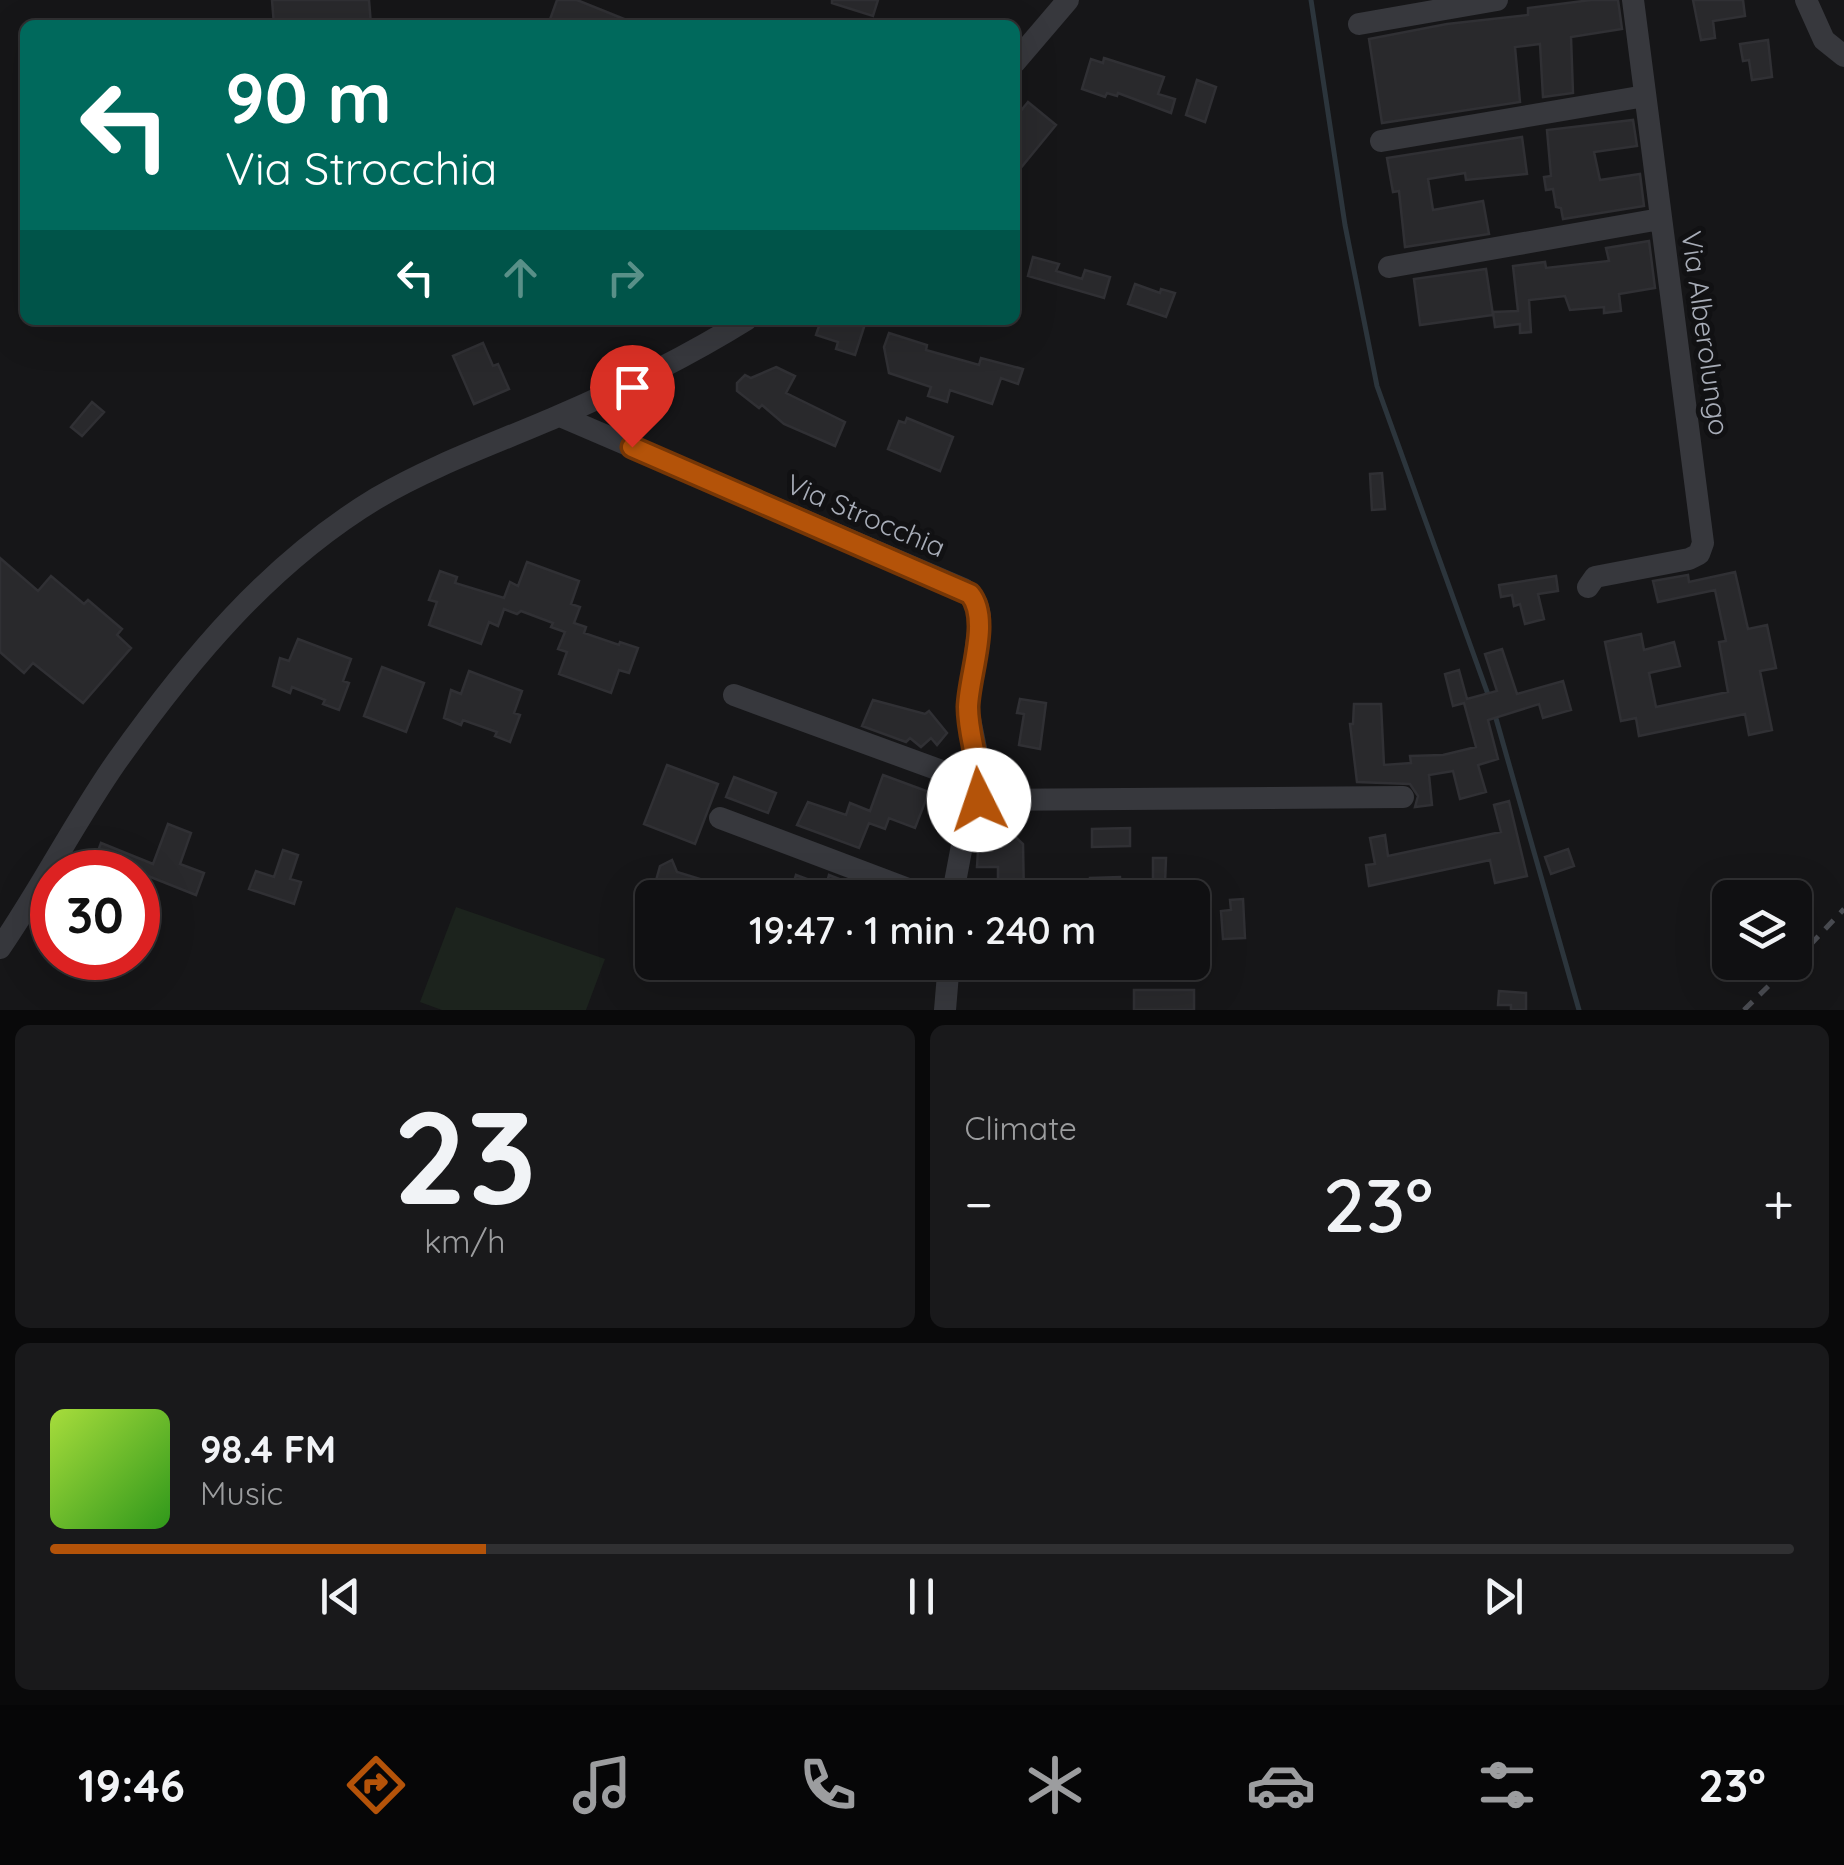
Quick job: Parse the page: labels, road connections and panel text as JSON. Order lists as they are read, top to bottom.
{
  "streets": {
    "street": ["Via Alberolungo", "Via Strocchia"]
  },
  "page": {
    "turn": ["90 m", "Via Strocchia"],
    "limit": "30",
    "trip": "19:47 · 1 min · 240 m",
    "tile": [
      ["23", "km/h"],
      "Climate"
    ],
    "heat": ["−", "23°", "+"],
    "song": ["98.4 FM", "Music"],
    "tabs": ["19:46", "23°"]
  }
}
